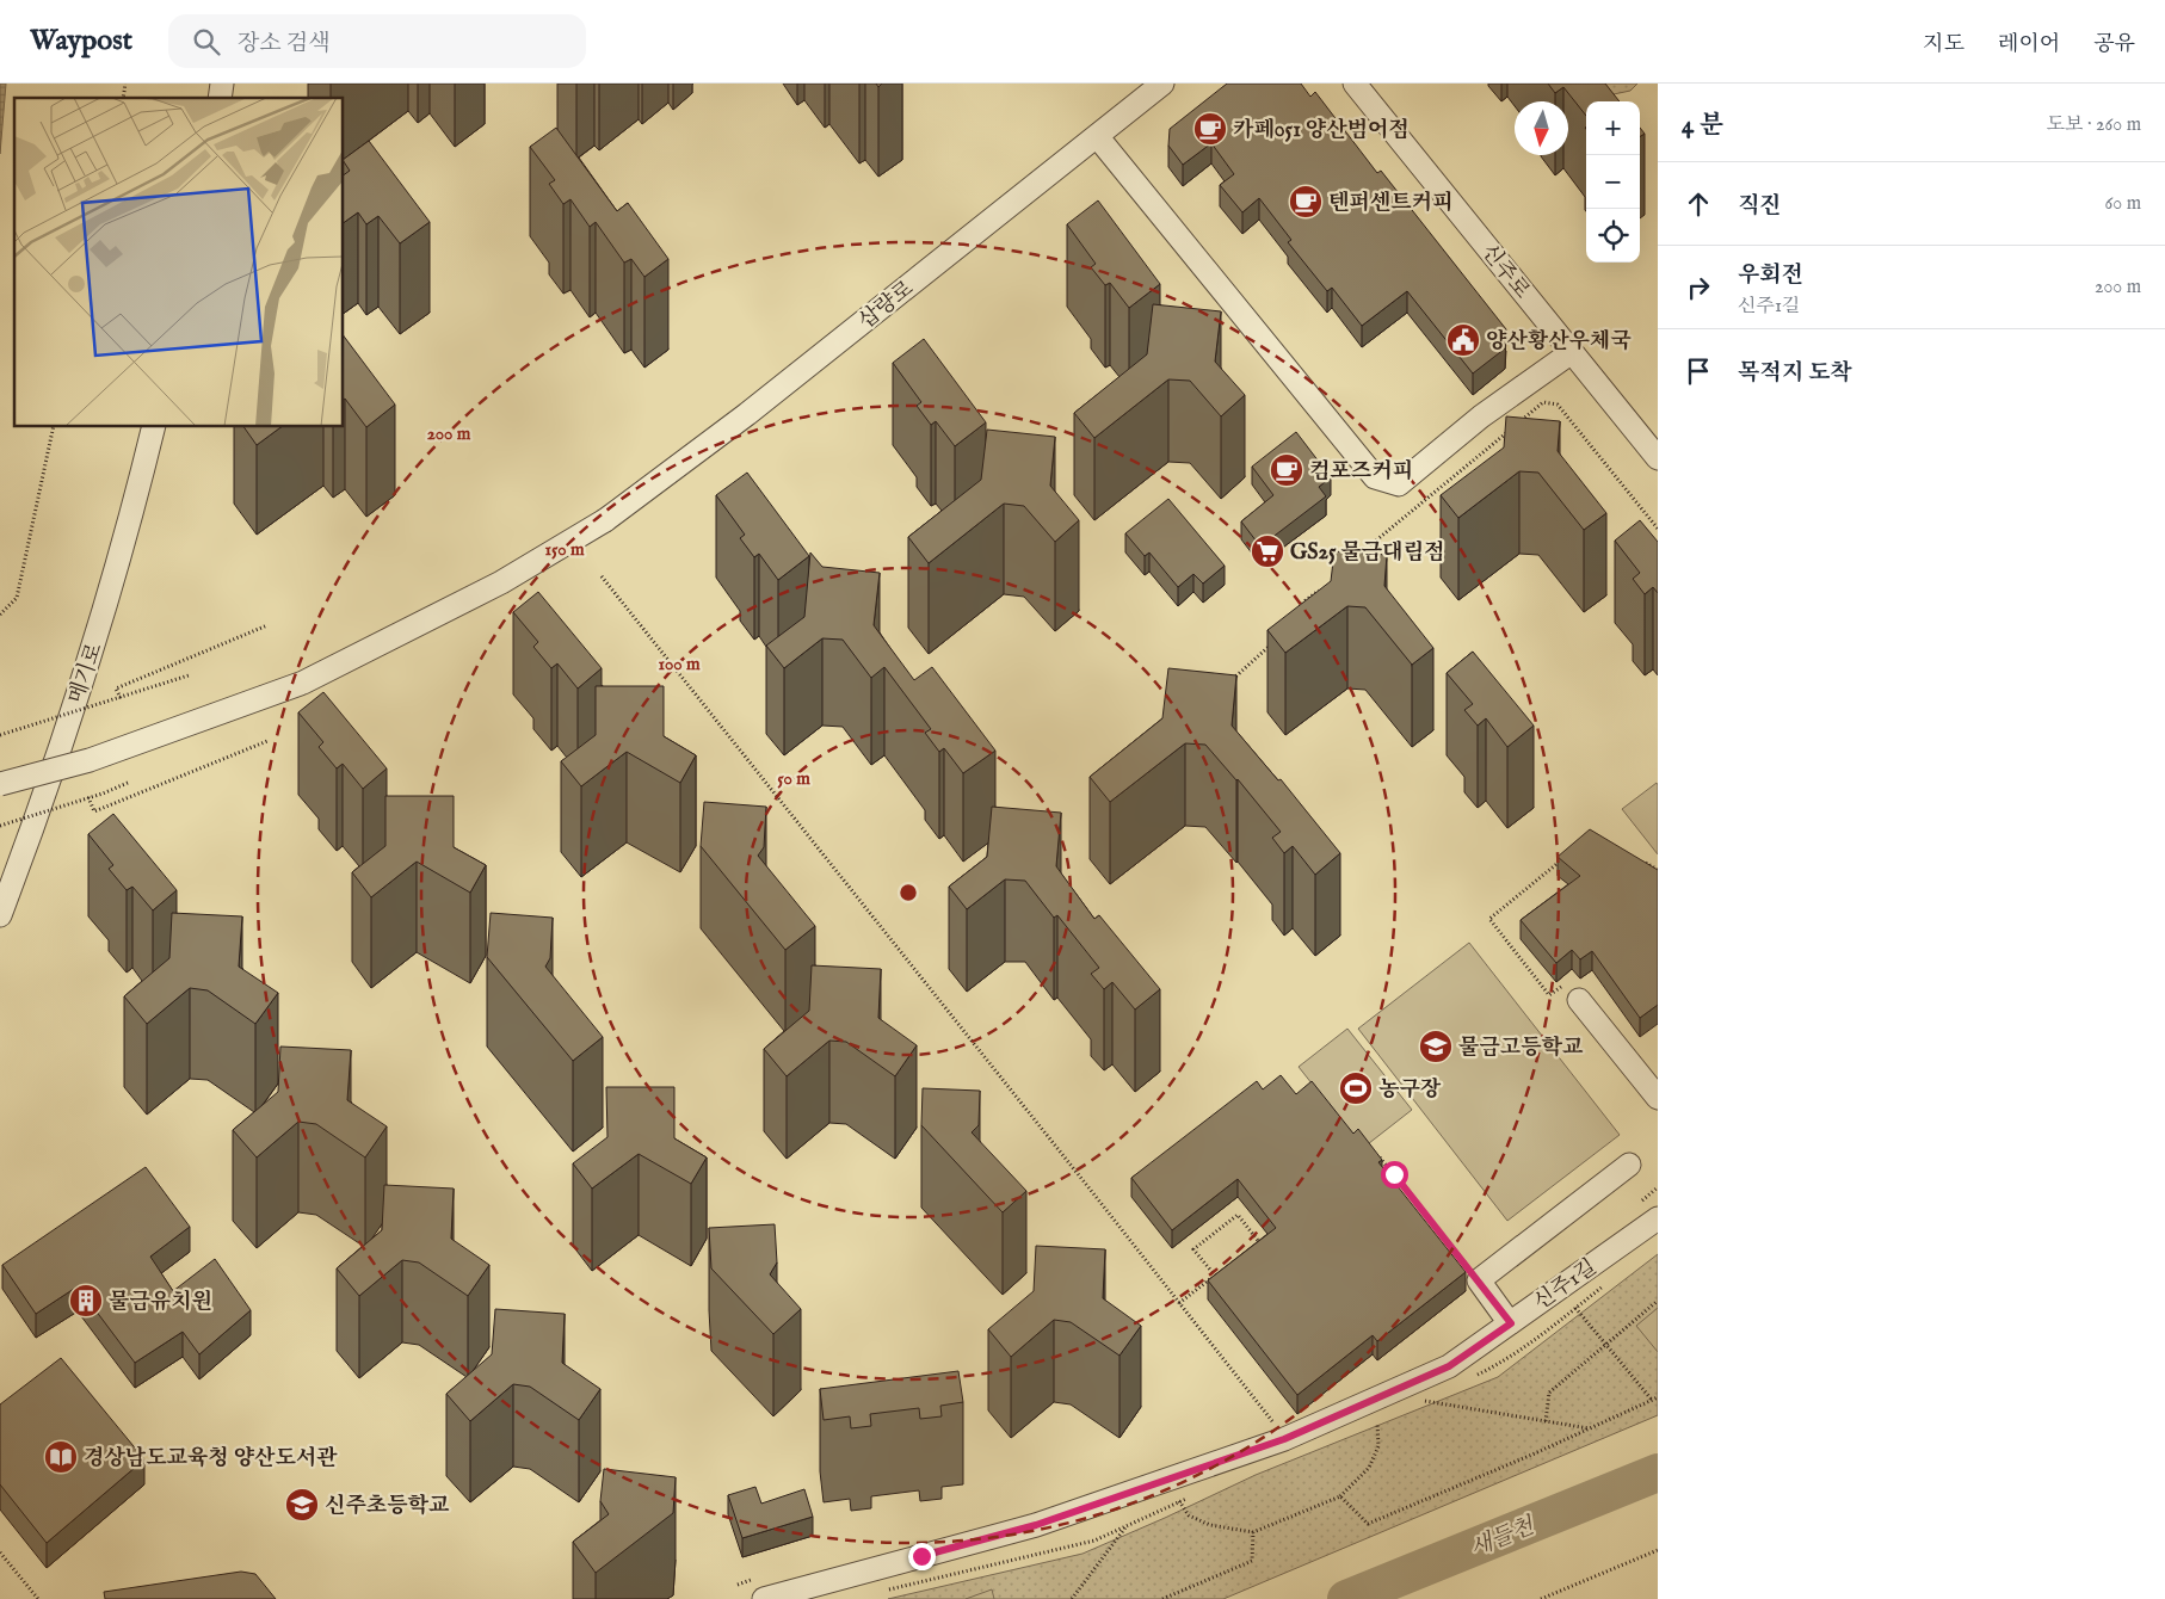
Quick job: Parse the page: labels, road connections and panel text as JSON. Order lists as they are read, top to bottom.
{
  "streets": {
    "street": [
      "신주로",
      "삽량로",
      "메기로",
      "신주1길"
    ]
  },
  "water": ["새들천"],
  "places": {
    "cafe": ["카페051 양산범어점", "텐퍼센트커피", "컴포즈커피"],
    "public building": ["양산황산우체국"],
    "supermarket": ["GS25 물금대림점"],
    "school or university": ["물금고등학교", "신주초등학교"],
    "sports": ["농구장"],
    "building": ["물금유치원"],
    "library": ["경상남도교육청 양산도서관"]
  },
  "north": "bottom",
  "page": {
    "header": "Waypost",
    "search": "장소 검색",
    "nav": ["지도", "레이어", "공유"],
    "heading": ["4 분", "도보 · 260 m"],
    "map_buttons": ["+", "−"],
    "list": [
      ["직진", "60 m"],
      ["우회전", "신주1길", "200 m"],
      "목적지 도착"
    ]
  },
  "rings": [
    "200 m",
    "150 m",
    "100 m",
    "50 m"
  ]
}
